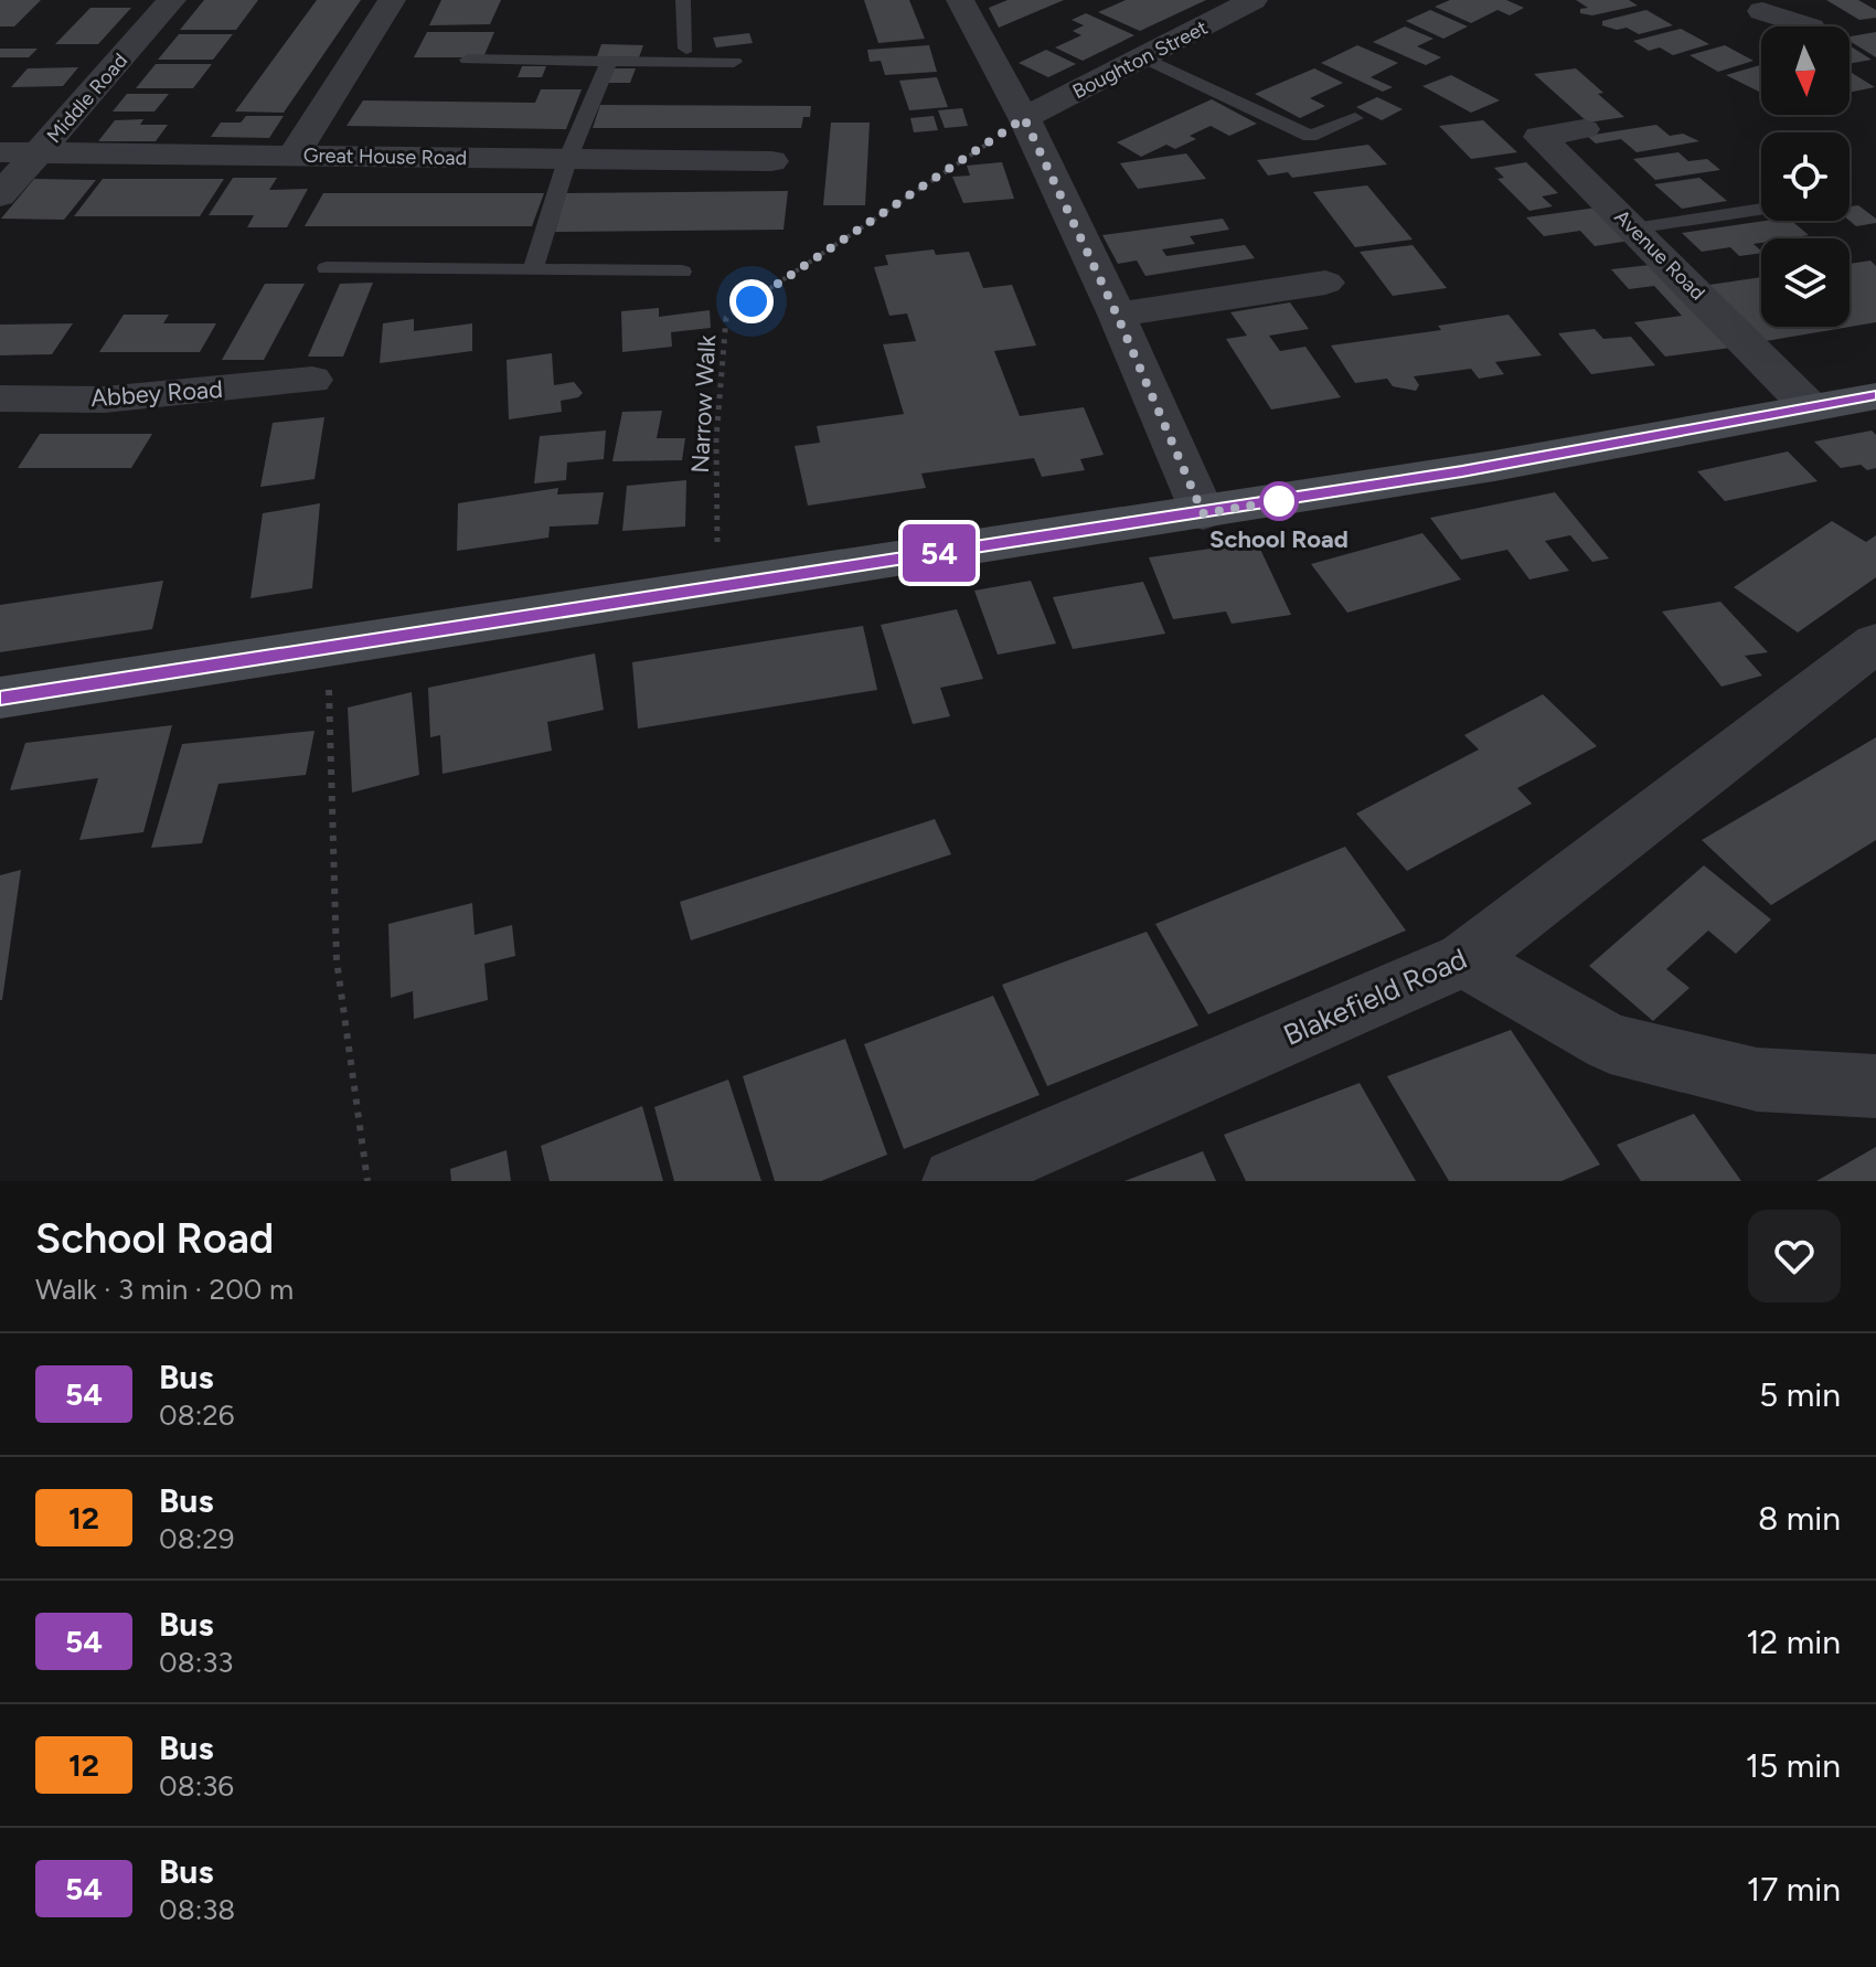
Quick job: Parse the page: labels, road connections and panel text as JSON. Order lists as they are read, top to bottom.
{
  "streets": {
    "street": [
      "Boughton Street",
      "Middle Road",
      "Great House Road",
      "Avenue Road",
      "Abbey Road",
      "Blakefield Road"
    ],
    "path": ["Narrow Walk"]
  },
  "crossings": [
    ["Boughton Street", "Narrow Walk"],
    ["Middle Road", "Great House Road"]
  ],
  "places": ["School Road"],
  "lines": ["bus line 54"],
  "north": "bottom",
  "page": {
    "on_map": "54",
    "heading": ["School Road", "Walk · 3 min · 200 m"],
    "list": [
      {
        "mark": "54",
        "name": "Bus",
        "note": "08:26",
        "value": "5 min"
      },
      {
        "mark": "12",
        "name": "Bus",
        "note": "08:29",
        "value": "8 min"
      },
      {
        "mark": "54",
        "name": "Bus",
        "note": "08:33",
        "value": "12 min"
      },
      {
        "mark": "12",
        "name": "Bus",
        "note": "08:36",
        "value": "15 min"
      },
      {
        "mark": "54",
        "name": "Bus",
        "note": "08:38",
        "value": "17 min"
      }
    ]
  }
}
